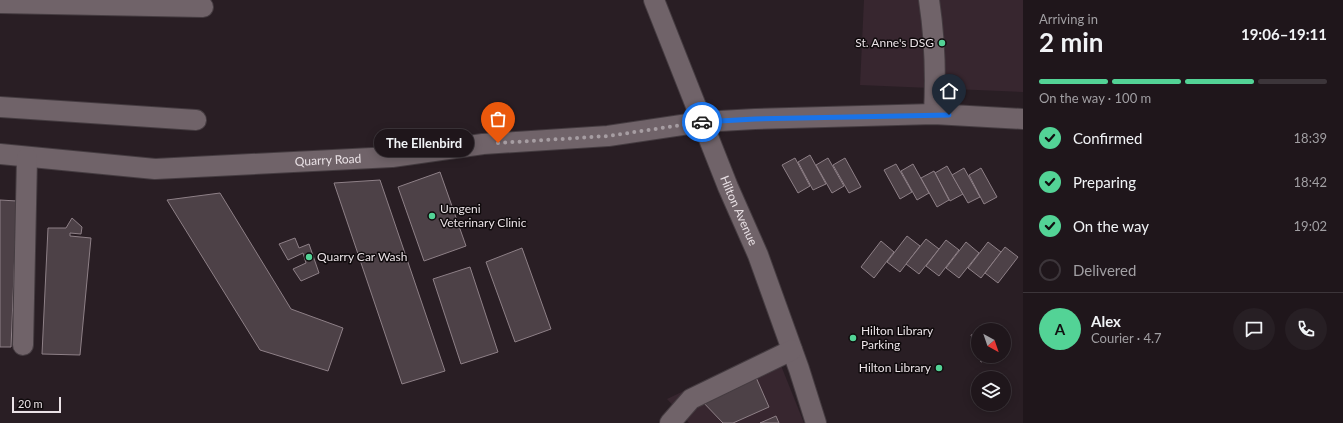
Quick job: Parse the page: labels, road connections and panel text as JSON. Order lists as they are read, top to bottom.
{
  "streets": {
    "street": ["Quarry Road", "Hilton Avenue"]
  },
  "crossings": [
    ["Quarry Road", "Hilton Avenue"]
  ],
  "places": [
    "St. Anne's DSG",
    "The Ellenbird",
    "Umgeni Veterinary Clinic",
    "Quarry Car Wash",
    "Hilton Library Parking",
    "Hilton Library"
  ],
  "scale_bar": "20 m",
  "north": "bottom right",
  "page": {
    "heading": ["2 min", "Arriving in", "19:06–19:11"],
    "panel": ["Alex", "Courier · 4.7"],
    "bar": "On the way · 100 m",
    "list": [
      ["Confirmed", "18:39"],
      ["Preparing", "18:42"],
      ["On the way", "19:02"],
      "Delivered"
    ],
    "bubble": "The Ellenbird",
    "round": "A",
    "scale": "20 m"
  }
}
